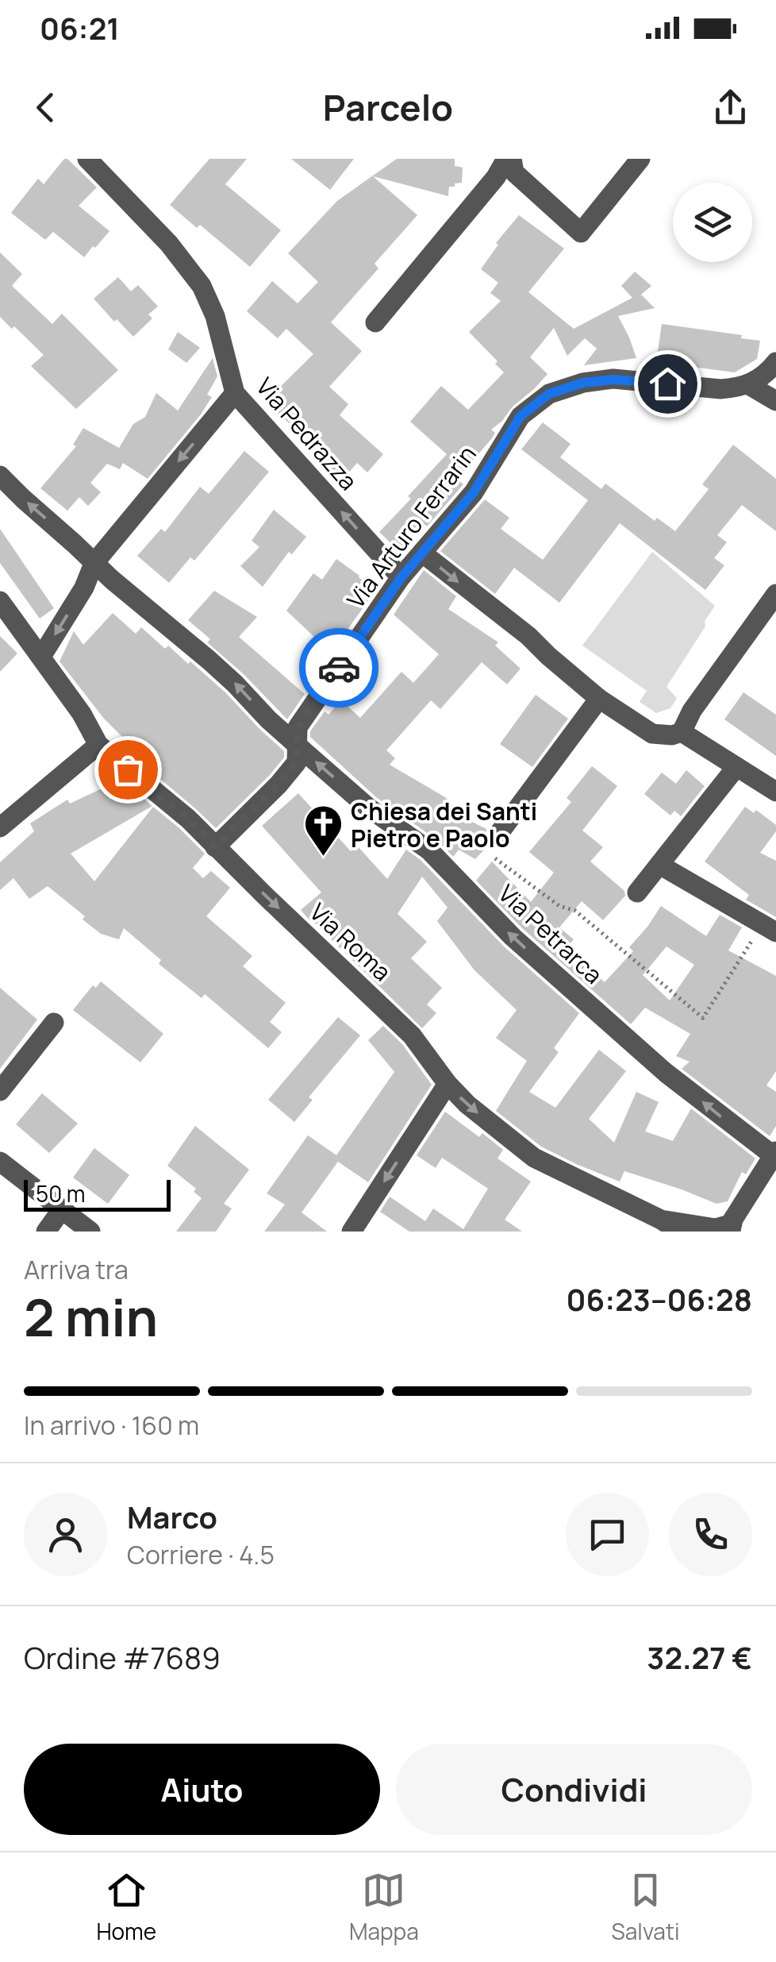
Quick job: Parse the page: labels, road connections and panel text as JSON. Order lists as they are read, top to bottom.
{
  "streets": {
    "street": [
      "Via Pedrazza",
      "Via Arturo Ferrarin",
      "Via Petrarca",
      "Via Roma"
    ]
  },
  "crossings": [
    ["Via Pedrazza", "Via Arturo Ferrarin"],
    ["Via Arturo Ferrarin", "Via Petrarca"],
    ["Via Arturo Ferrarin", "Via Roma"]
  ],
  "one_way": ["Via Pedrazza", "Via Petrarca", "Via Roma"],
  "places": {
    "church": ["Chiesa dei Santi Pietro e Paolo"]
  },
  "scale_bar": "50 m",
  "page": {
    "status": "06:21",
    "header": "Parcelo",
    "scale": "50 m",
    "heading": ["2 min", "Arriva tra", "06:23–06:28"],
    "panel": [
      "Marco",
      "Corriere · 4.5",
      "Ordine #7689",
      "32.27 €"
    ],
    "bar": "In arrivo · 160 m",
    "buttons": ["Aiuto", "Condividi"],
    "tabs": ["Home", "Mappa", "Salvati"]
  }
}
